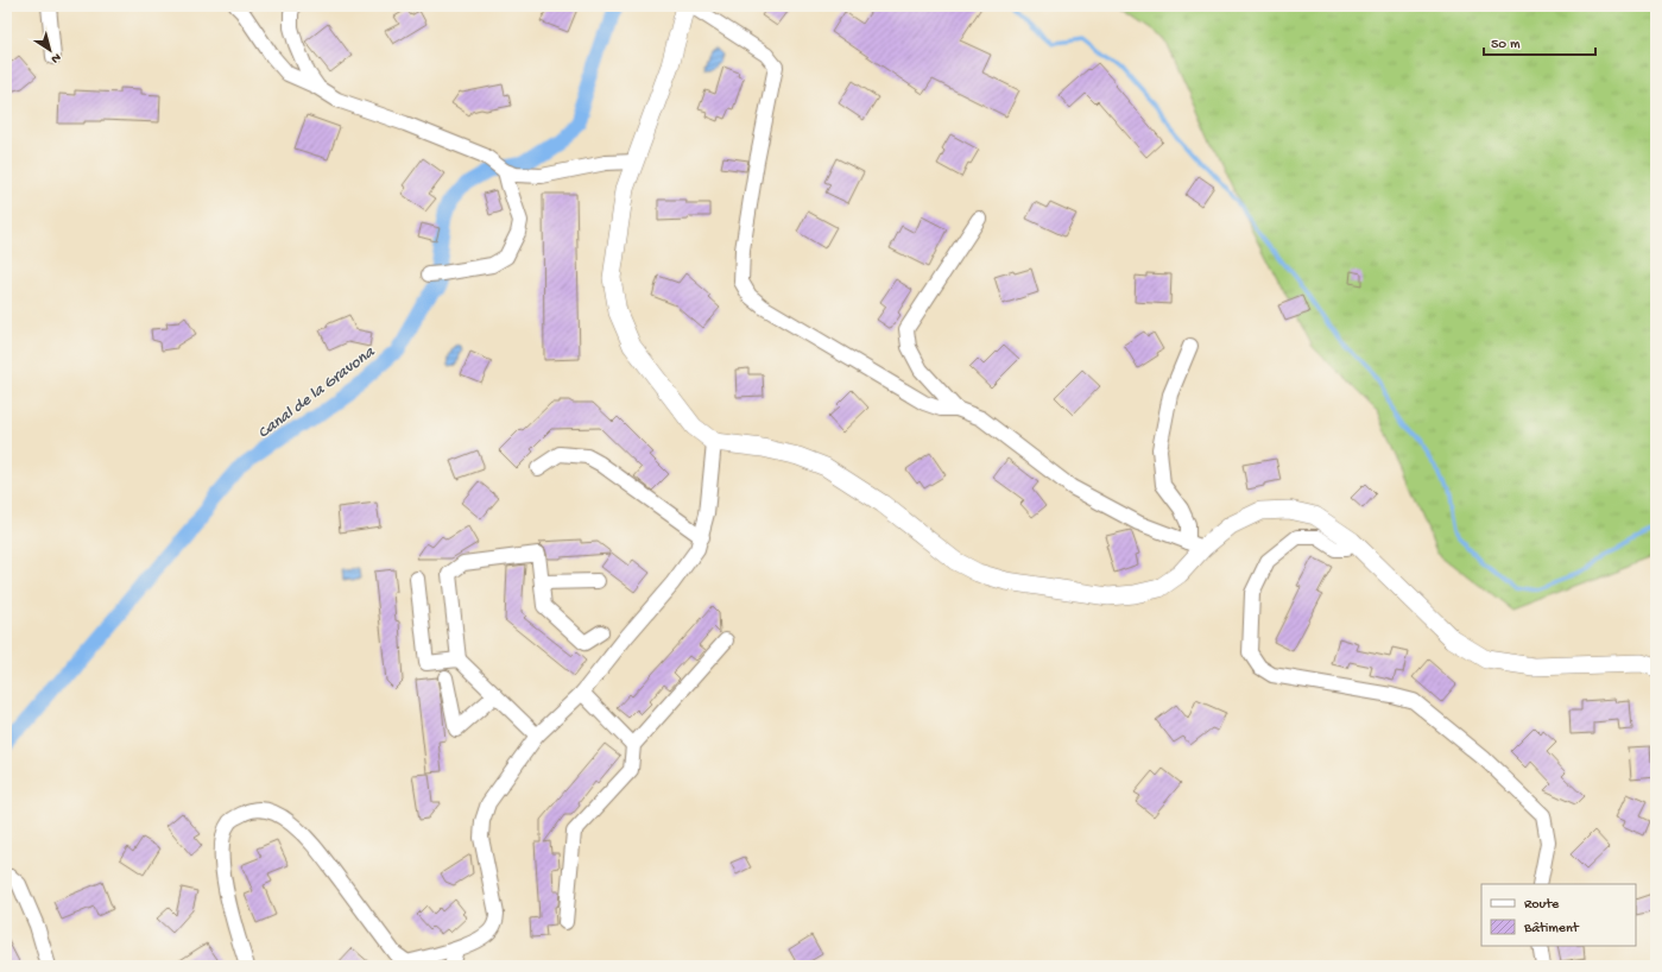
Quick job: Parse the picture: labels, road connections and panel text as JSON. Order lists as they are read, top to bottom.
{
  "water": ["Canal de la Gravona"],
  "legend": ["Route", "Bâtiment"],
  "scale_bar": "50 m",
  "north": "bottom right"
}
